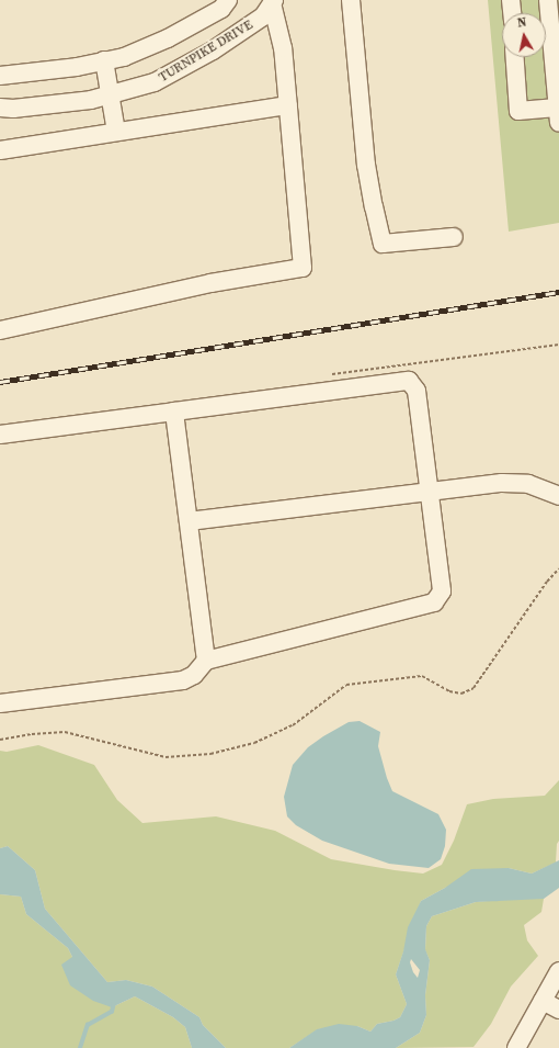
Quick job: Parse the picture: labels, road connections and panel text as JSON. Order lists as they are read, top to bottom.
{
  "streets": {
    "street": ["TURNPIKE DRIVE"]
  },
  "north": "top"
}
